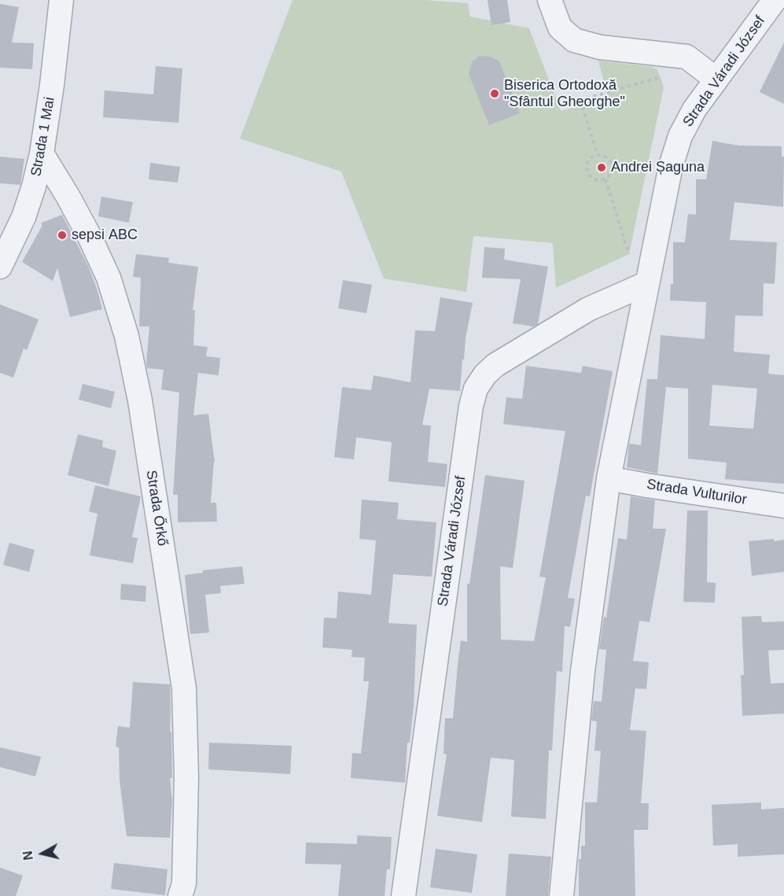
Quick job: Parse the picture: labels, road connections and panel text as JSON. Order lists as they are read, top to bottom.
{
  "streets": {
    "street": [
      "Strada Váradi József",
      "Strada 1 Mai",
      "Strada Vulturilor",
      "Strada Őrkő"
    ]
  },
  "crossings": [
    ["Strada Váradi József", "Strada Vulturilor"],
    ["Strada 1 Mai", "Strada Őrkő"]
  ],
  "places": ["Biserica Ortodoxă \"Sfântul Gheorghe\"", "Andrei Șaguna", "sepsi ABC"],
  "north": "left"
}
